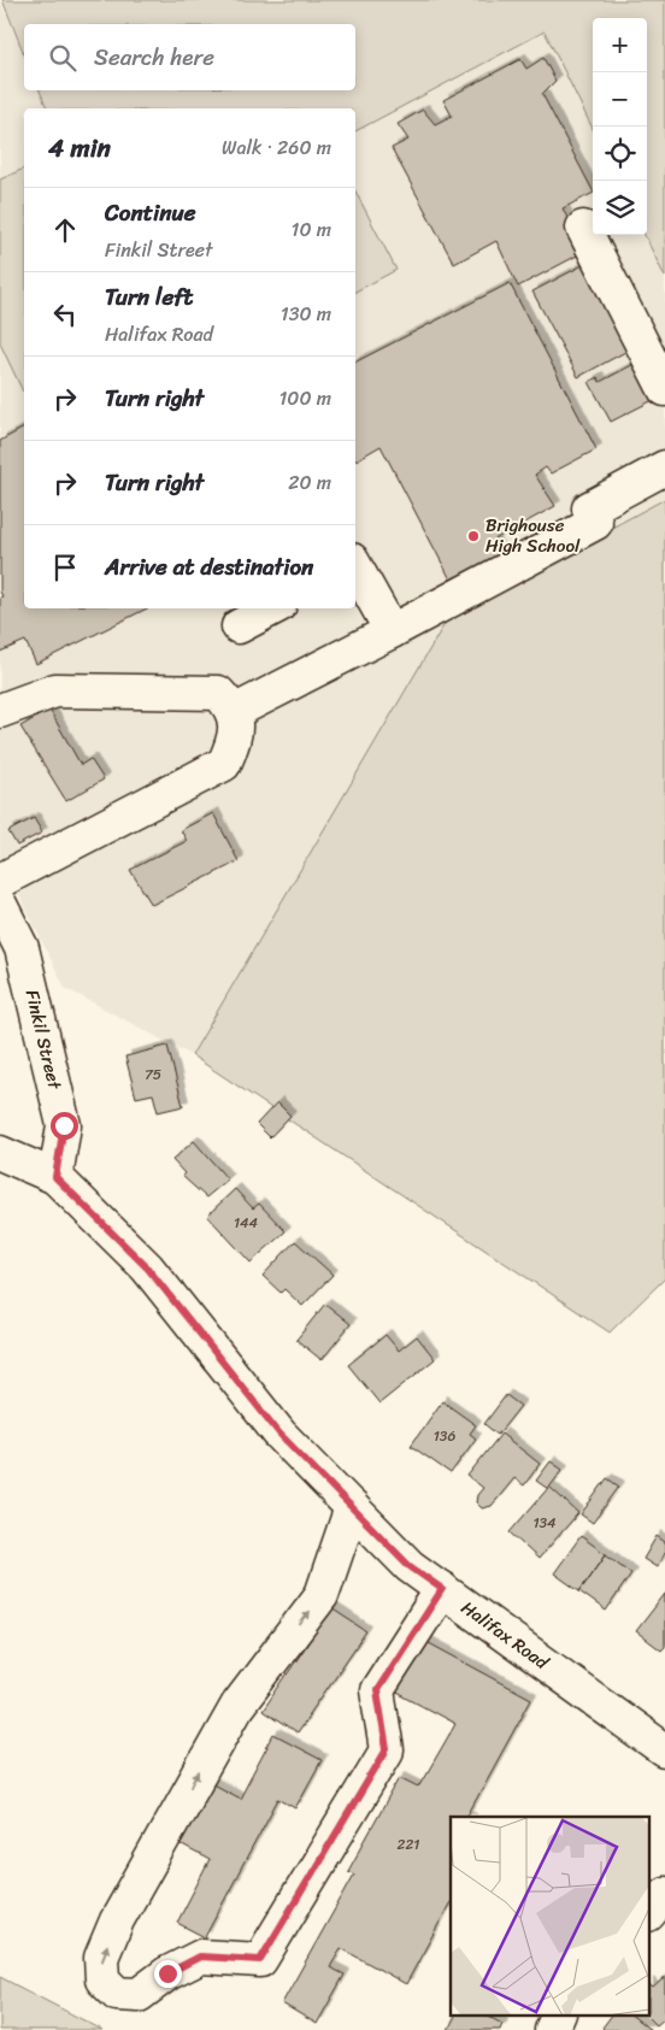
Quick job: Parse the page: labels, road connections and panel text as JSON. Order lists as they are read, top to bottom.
{
  "streets": {
    "main road": ["Finkil Street", "Halifax Road"]
  },
  "crossings": [
    ["Finkil Street", "Halifax Road"]
  ],
  "places": ["Brighouse High School"],
  "house_numbers": [
    "75",
    "144",
    "136",
    "134",
    "221"
  ],
  "page": {
    "map_buttons": ["+", "−"],
    "search": "Search here",
    "heading": ["4 min", "Walk · 260 m"],
    "list": [
      ["Continue", "Finkil Street", "10 m"],
      ["Turn left", "Halifax Road", "130 m"],
      ["Turn right", "100 m"],
      ["Turn right", "20 m"],
      "Arrive at destination"
    ]
  }
}
